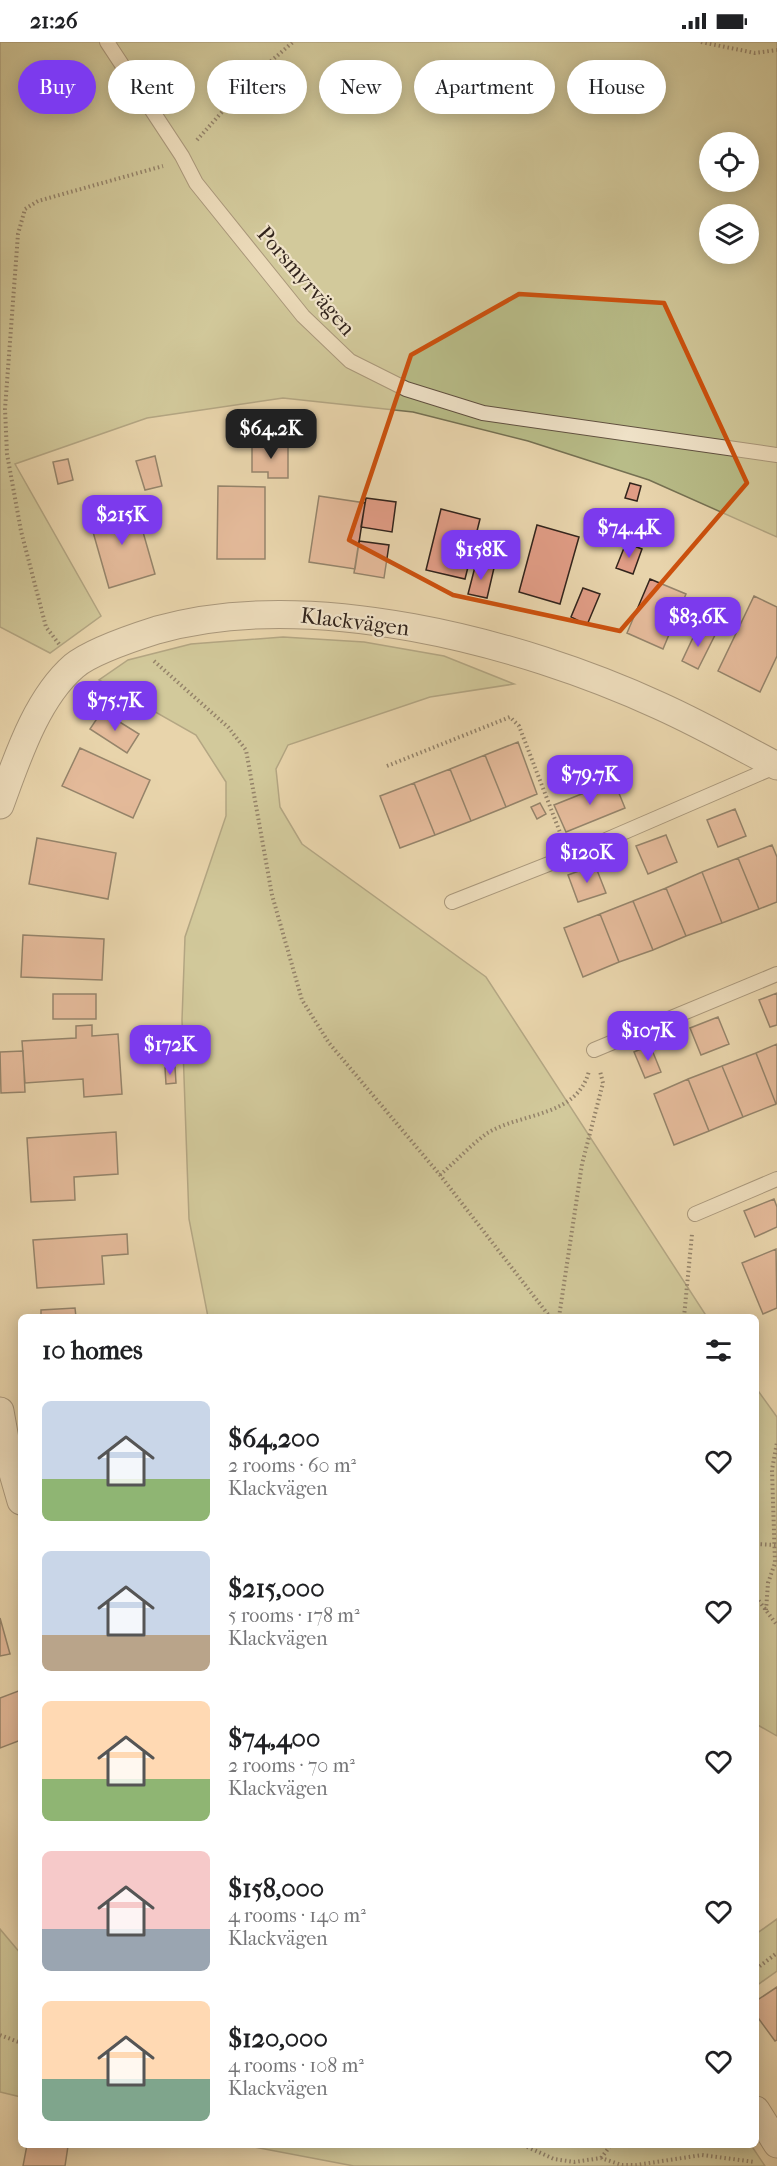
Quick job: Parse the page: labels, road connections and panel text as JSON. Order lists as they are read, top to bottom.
{
  "streets": {
    "street": ["Klackvägen"],
    "lane": ["Porsmyrvägen"]
  },
  "page": {
    "status": "21:26",
    "chip": [
      "Buy",
      "Rent",
      "Filters",
      "New",
      "Apartment",
      "House"
    ],
    "price": [
      "$64.2K",
      "$215K",
      "$74.4K",
      "$158K",
      "$83.6K",
      "$75.7K",
      "$79.7K",
      "$120K",
      "$107K",
      "$172K"
    ],
    "heading": "10 homes",
    "list": [
      {
        "name": "$64,200",
        "note": "2 rooms · 60 m² · Klackvägen"
      },
      {
        "name": "$215,000",
        "note": "5 rooms · 178 m² · Klackvägen"
      },
      {
        "name": "$74,400",
        "note": "2 rooms · 70 m² · Klackvägen"
      },
      {
        "name": "$158,000",
        "note": "4 rooms · 140 m² · Klackvägen"
      },
      {
        "name": "$120,000",
        "note": "4 rooms · 108 m² · Klackvägen"
      }
    ]
  }
}
